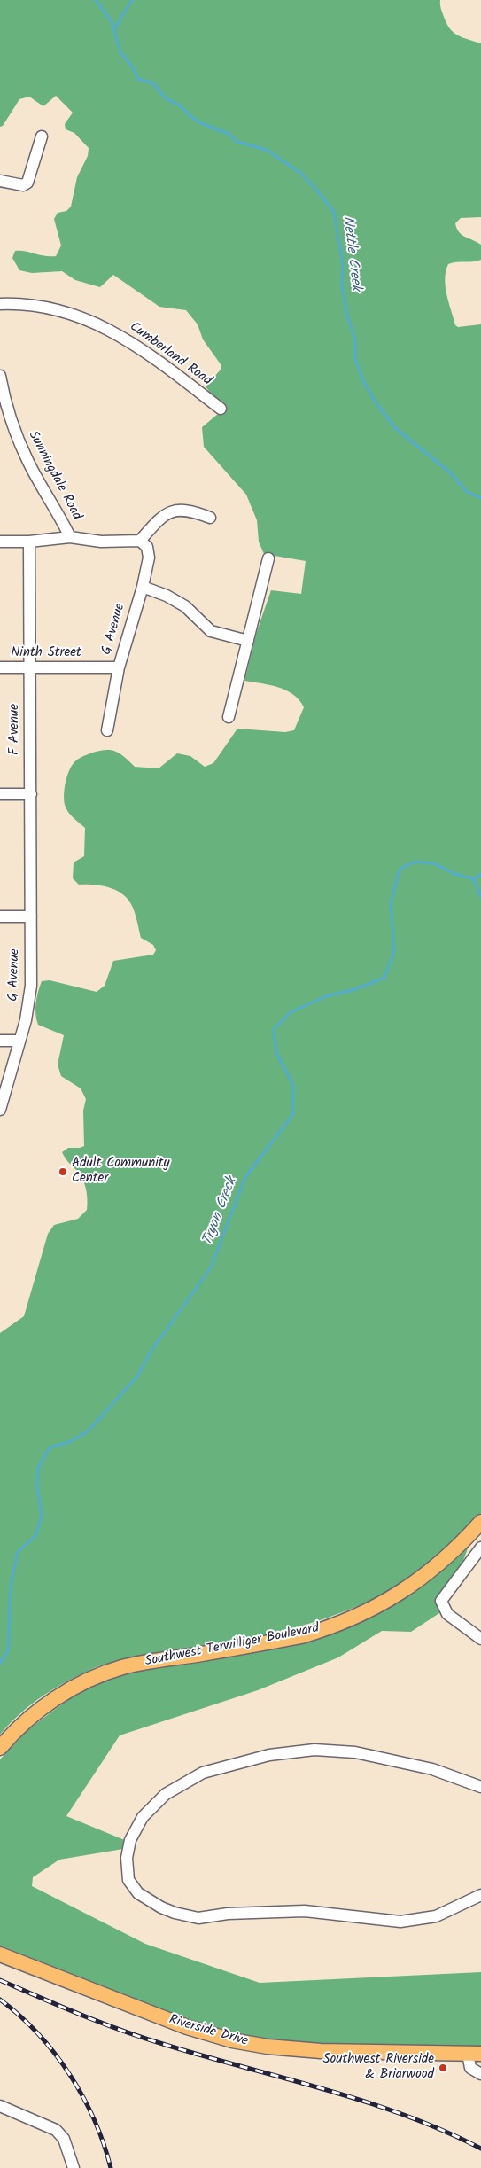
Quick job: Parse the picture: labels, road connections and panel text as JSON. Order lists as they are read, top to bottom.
{
  "streets": {
    "main road": ["Southwest Terwilliger Boulevard", "Riverside Drive"],
    "street": [
      "Cumberland Road",
      "Sunningdale Road",
      "G Avenue",
      "Ninth Street",
      "F Avenue"
    ]
  },
  "crossings": [
    ["G Avenue", "Ninth Street"],
    ["G Avenue", "F Avenue"],
    ["Ninth Street", "F Avenue"]
  ],
  "water": ["Nettle Creek", "Tryon Creek"],
  "places": ["Adult Community Center", "Southwest Riverside & Briarwood"]
}
